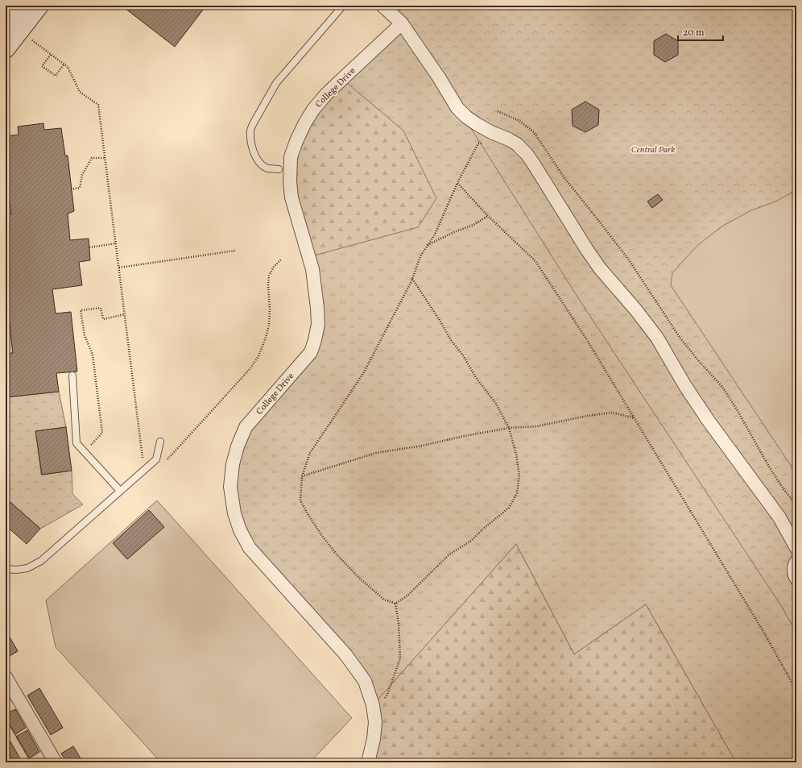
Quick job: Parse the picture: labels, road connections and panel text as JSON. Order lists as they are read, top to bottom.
{
  "streets": {
    "street": ["College Drive"]
  },
  "parks": ["Central Park"],
  "scale_bar": "20 m"
}
